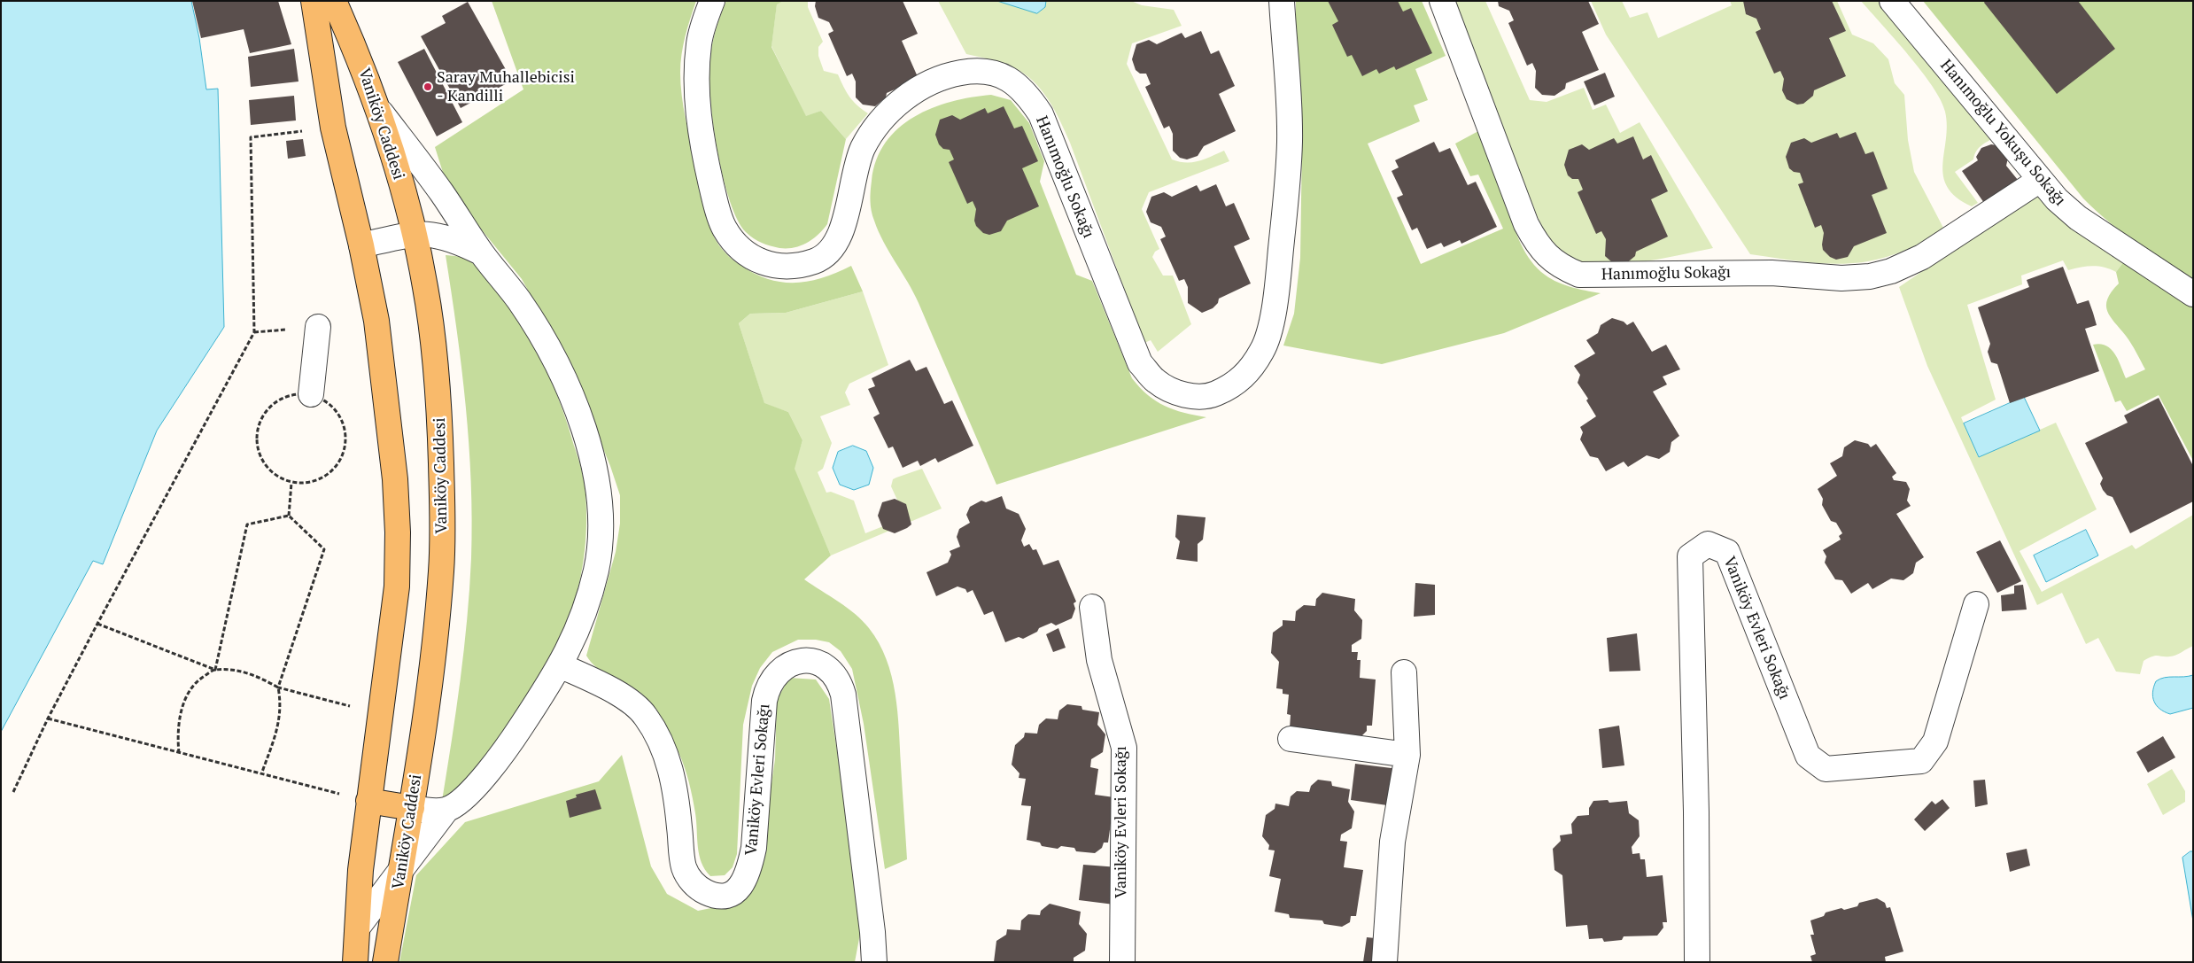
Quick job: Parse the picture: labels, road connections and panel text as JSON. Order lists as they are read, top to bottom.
{
  "streets": {
    "main road": ["Vaniköy Caddesi"],
    "street": ["Hanımoğlu Yokuşu Sokağı", "Hanımoğlu Sokağı", "Vaniköy Evleri Sokağı"]
  },
  "crossings": [
    ["Hanımoğlu Yokuşu Sokağı", "Hanımoğlu Sokağı"]
  ],
  "places": ["Saray Muhallebicisi - Kandilli"]
}
